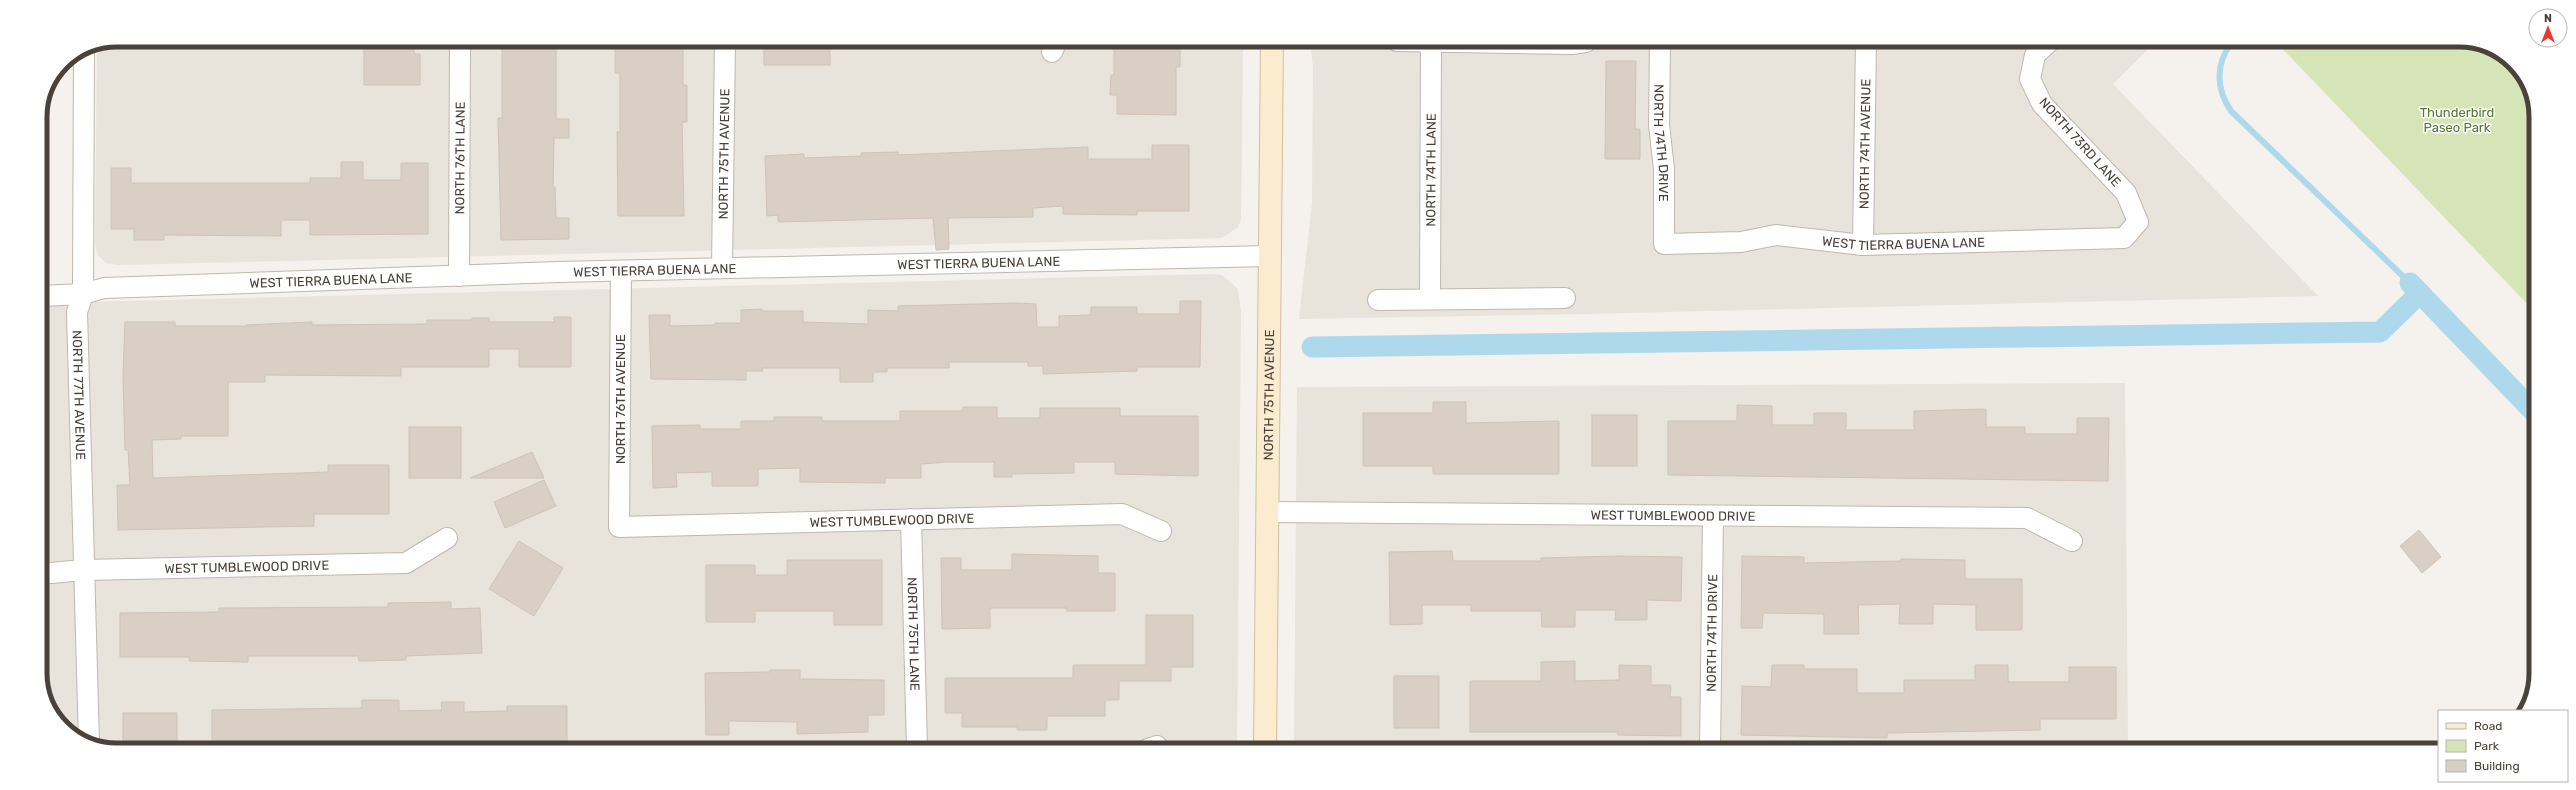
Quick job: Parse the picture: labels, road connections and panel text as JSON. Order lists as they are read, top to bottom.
{
  "streets": {
    "main road": ["NORTH 75TH AVENUE"],
    "street": [
      "NORTH 73RD LANE",
      "NORTH 74TH DRIVE",
      "NORTH 74TH AVENUE",
      "NORTH 76TH LANE",
      "NORTH 74TH LANE",
      "WEST TIERRA BUENA LANE",
      "NORTH 77TH AVENUE",
      "NORTH 76TH AVENUE",
      "WEST TUMBLEWOOD DRIVE",
      "NORTH 75TH LANE"
    ]
  },
  "crossings": [
    ["NORTH 73RD LANE", "WEST TIERRA BUENA LANE"],
    ["NORTH 74TH DRIVE", "WEST TIERRA BUENA LANE"],
    ["NORTH 74TH DRIVE", "WEST TUMBLEWOOD DRIVE"],
    ["NORTH 74TH AVENUE", "WEST TIERRA BUENA LANE"],
    ["NORTH 75TH AVENUE", "WEST TIERRA BUENA LANE"],
    ["NORTH 75TH AVENUE", "WEST TUMBLEWOOD DRIVE"],
    ["NORTH 76TH LANE", "WEST TIERRA BUENA LANE"],
    ["WEST TIERRA BUENA LANE", "NORTH 77TH AVENUE"],
    ["WEST TIERRA BUENA LANE", "NORTH 76TH AVENUE"],
    ["NORTH 77TH AVENUE", "WEST TUMBLEWOOD DRIVE"],
    ["NORTH 76TH AVENUE", "WEST TUMBLEWOOD DRIVE"],
    ["WEST TUMBLEWOOD DRIVE", "NORTH 75TH LANE"]
  ],
  "parks": ["Thunderbird Paseo Park"],
  "legend": ["Road", "Park", "Building"],
  "north": "top"
}
